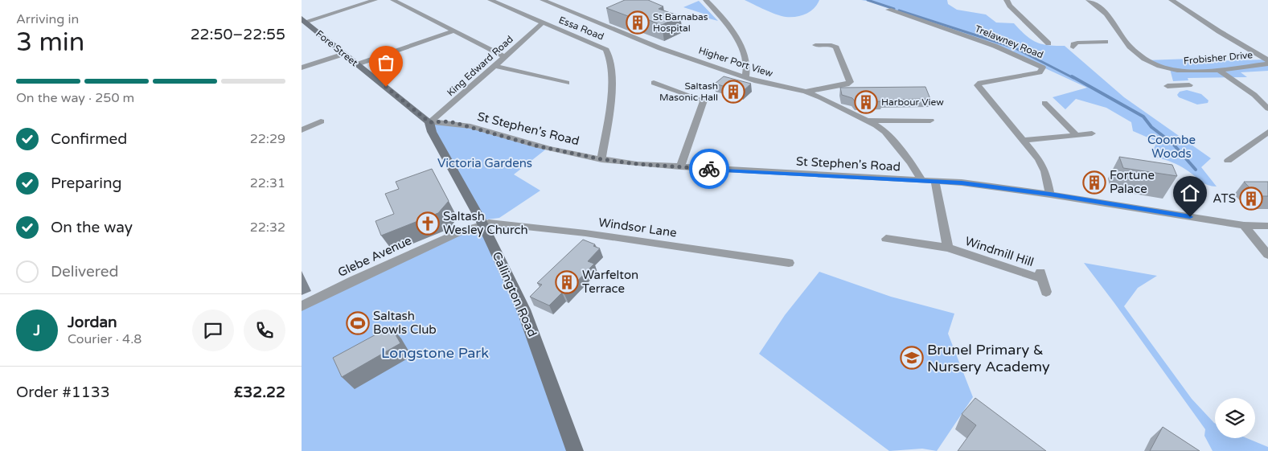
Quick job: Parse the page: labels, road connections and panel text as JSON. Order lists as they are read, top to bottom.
{
  "streets": {
    "street": [
      "Essa Road",
      "Trelawney Road",
      "Fore Street",
      "Frobisher Drive",
      "Higher Port View",
      "King Edward Road",
      "St Stephen's Road",
      "Windsor Lane",
      "Windmill Hill",
      "Glebe Avenue",
      "Callington Road"
    ]
  },
  "crossings": [
    ["Essa Road", "King Edward Road"],
    ["Essa Road", "St Stephen's Road"],
    ["Trelawney Road", "St Stephen's Road"],
    ["Fore Street", "King Edward Road"],
    ["Fore Street", "St Stephen's Road"],
    ["Fore Street", "Callington Road"],
    ["Higher Port View", "St Stephen's Road"],
    ["King Edward Road", "St Stephen's Road"],
    ["King Edward Road", "Callington Road"],
    ["St Stephen's Road", "Windmill Hill"],
    ["St Stephen's Road", "Callington Road"],
    ["Windsor Lane", "Glebe Avenue"],
    ["Windsor Lane", "Callington Road"],
    ["Glebe Avenue", "Callington Road"]
  ],
  "parks": ["Coombe Woods", "Victoria Gardens", "Longstone Park"],
  "places": {
    "building": [
      "St Barnabas Hospital",
      "Saltash Masonic Hall",
      "Harbour View",
      "Fortune Palace",
      "ATS",
      "Warfelton Terrace"
    ],
    "church": ["Saltash Wesley Church"],
    "sports": ["Saltash Bowls Club"],
    "school or university": ["Brunel Primary & Nursery Academy"]
  },
  "page": {
    "heading": ["3 min", "Arriving in", "22:50–22:55"],
    "panel": [
      "Jordan",
      "Courier · 4.8",
      "Order #1133",
      "£32.22"
    ],
    "bar": "On the way · 250 m",
    "list": [
      ["Confirmed", "22:29"],
      ["Preparing", "22:31"],
      ["On the way", "22:32"],
      "Delivered"
    ],
    "round": "J"
  }
}
